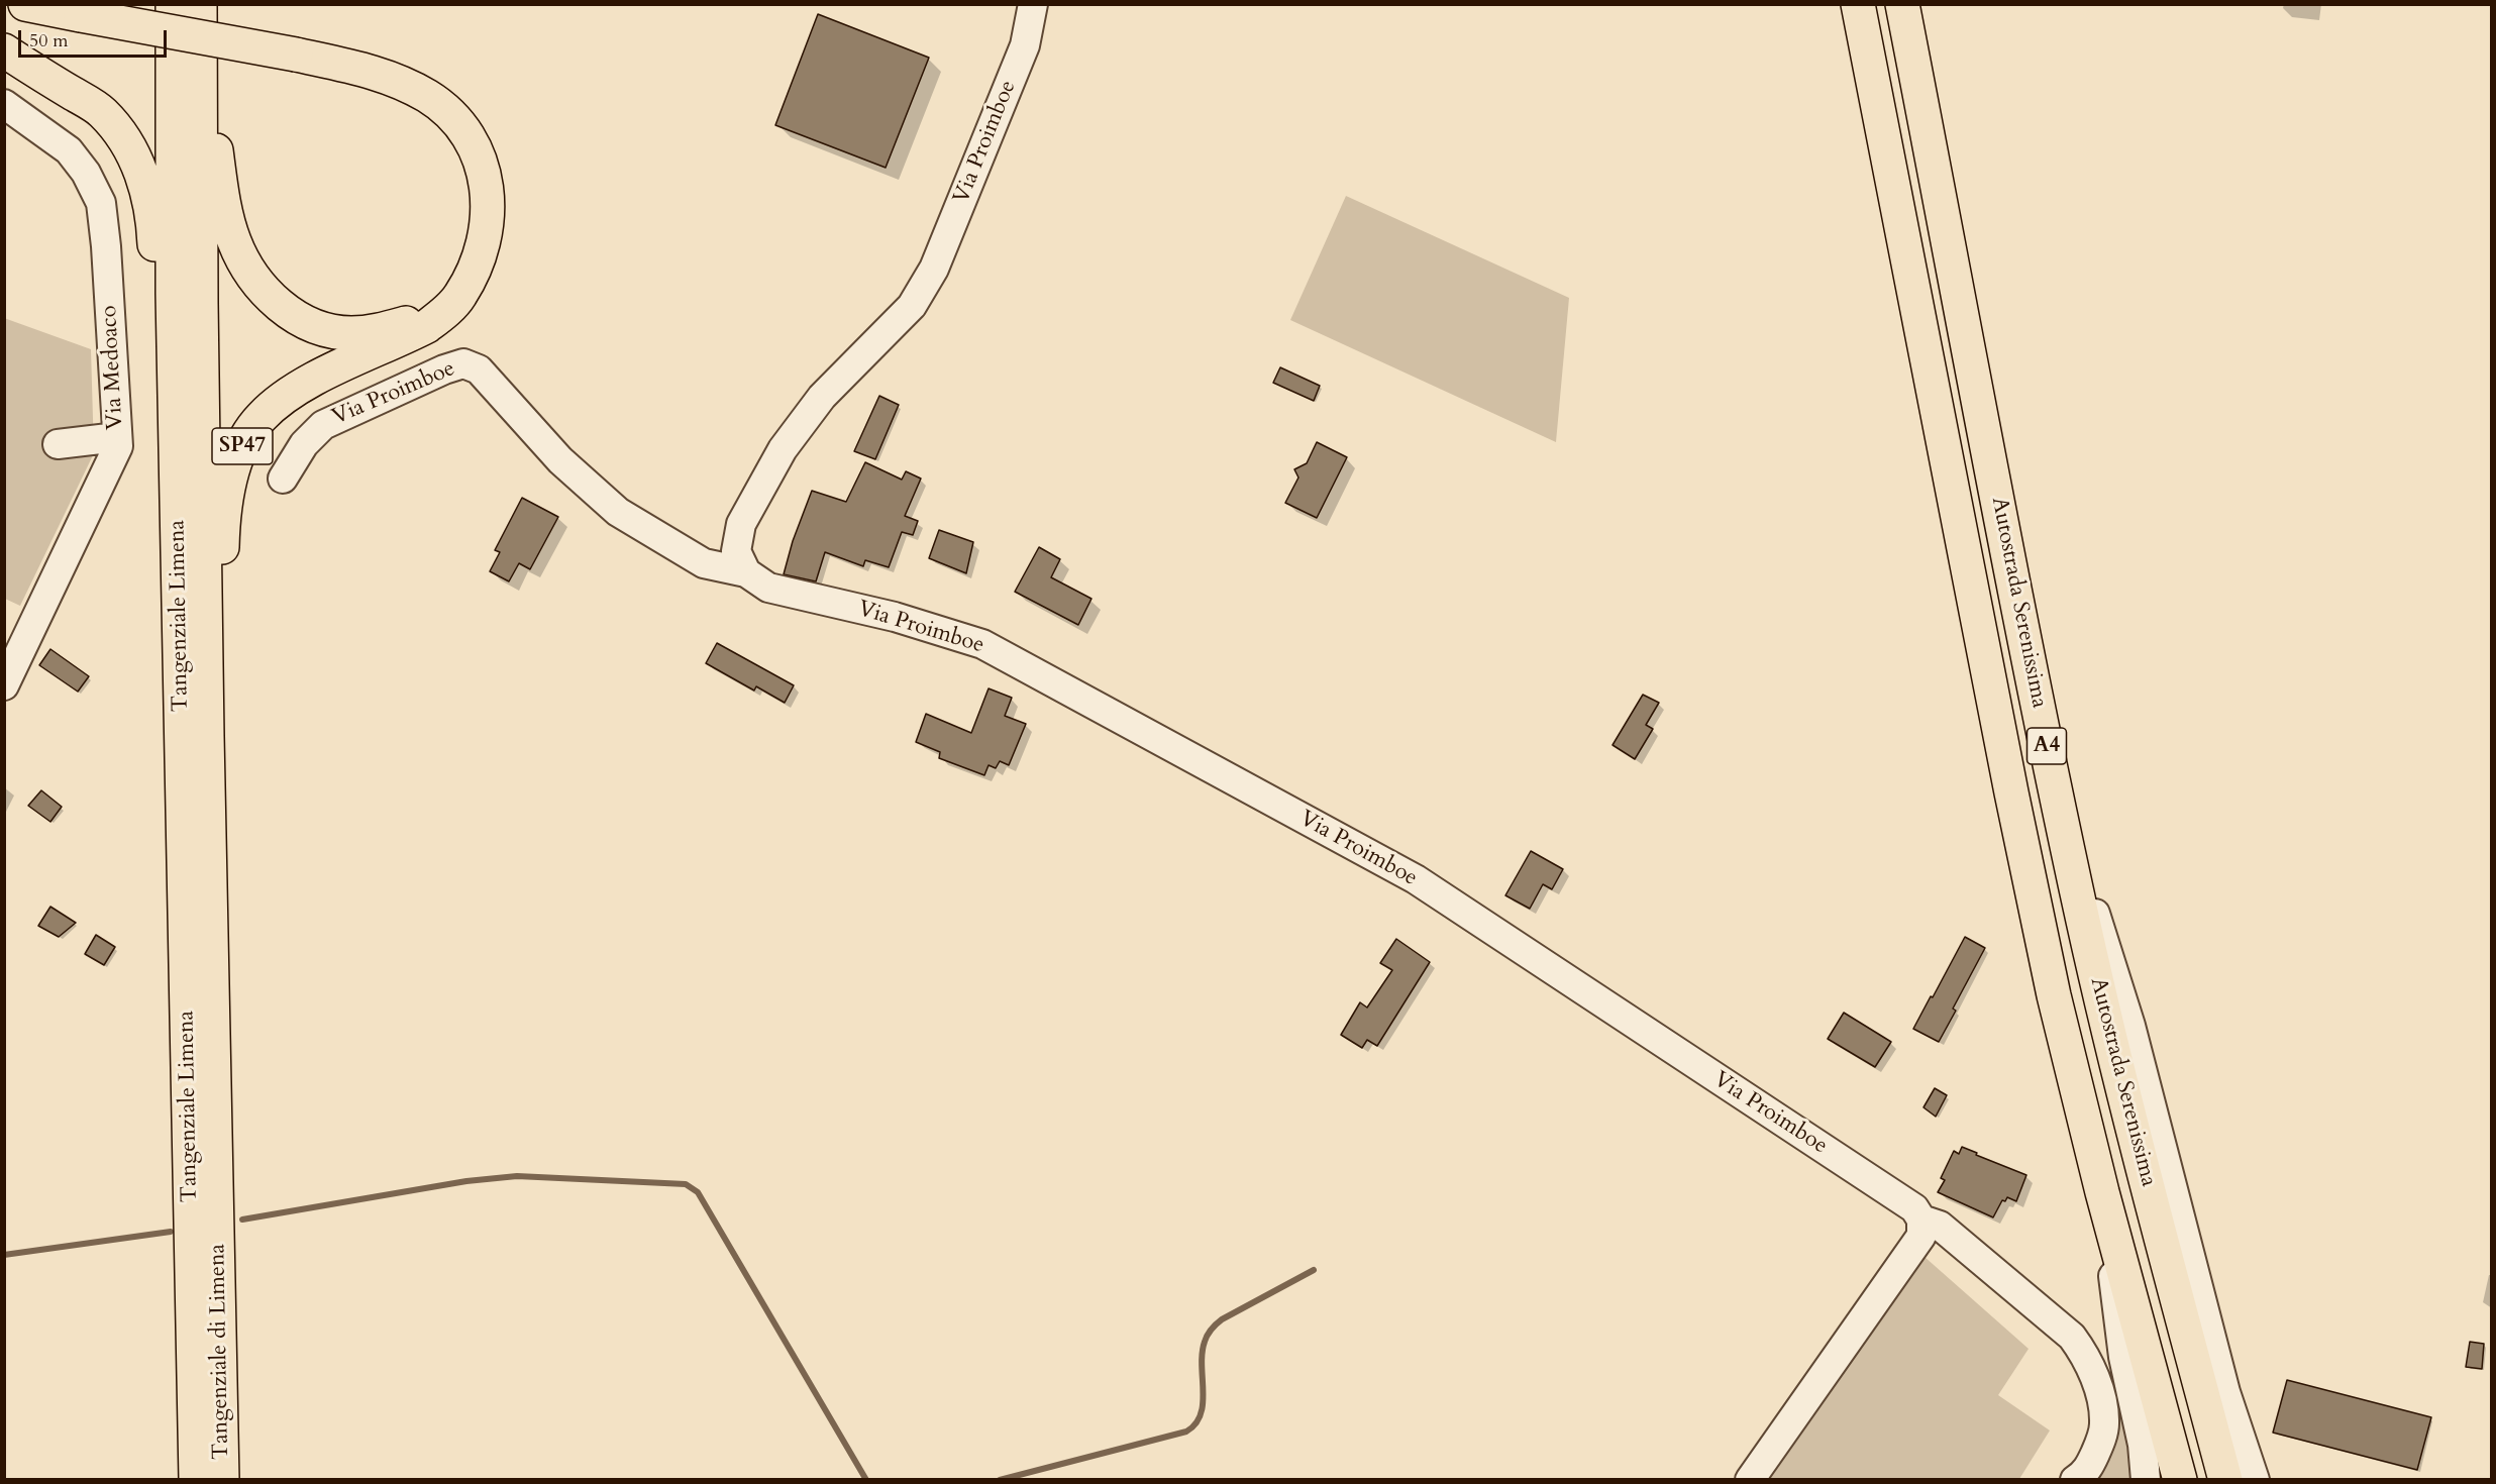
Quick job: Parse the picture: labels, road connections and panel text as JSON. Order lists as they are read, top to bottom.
{
  "streets": {
    "highway": [
      "SP47",
      "Autostrada Serenissima",
      "Tangenziale Limena",
      "A4",
      "Tangenziale di Limena"
    ],
    "street": ["Via Proimboe", "Via Medoaco"]
  },
  "crossings": [
    ["SP47", "Tangenziale Limena"],
    ["Tangenziale Limena", "Tangenziale di Limena"]
  ],
  "scale_bar": "50 m"
}
